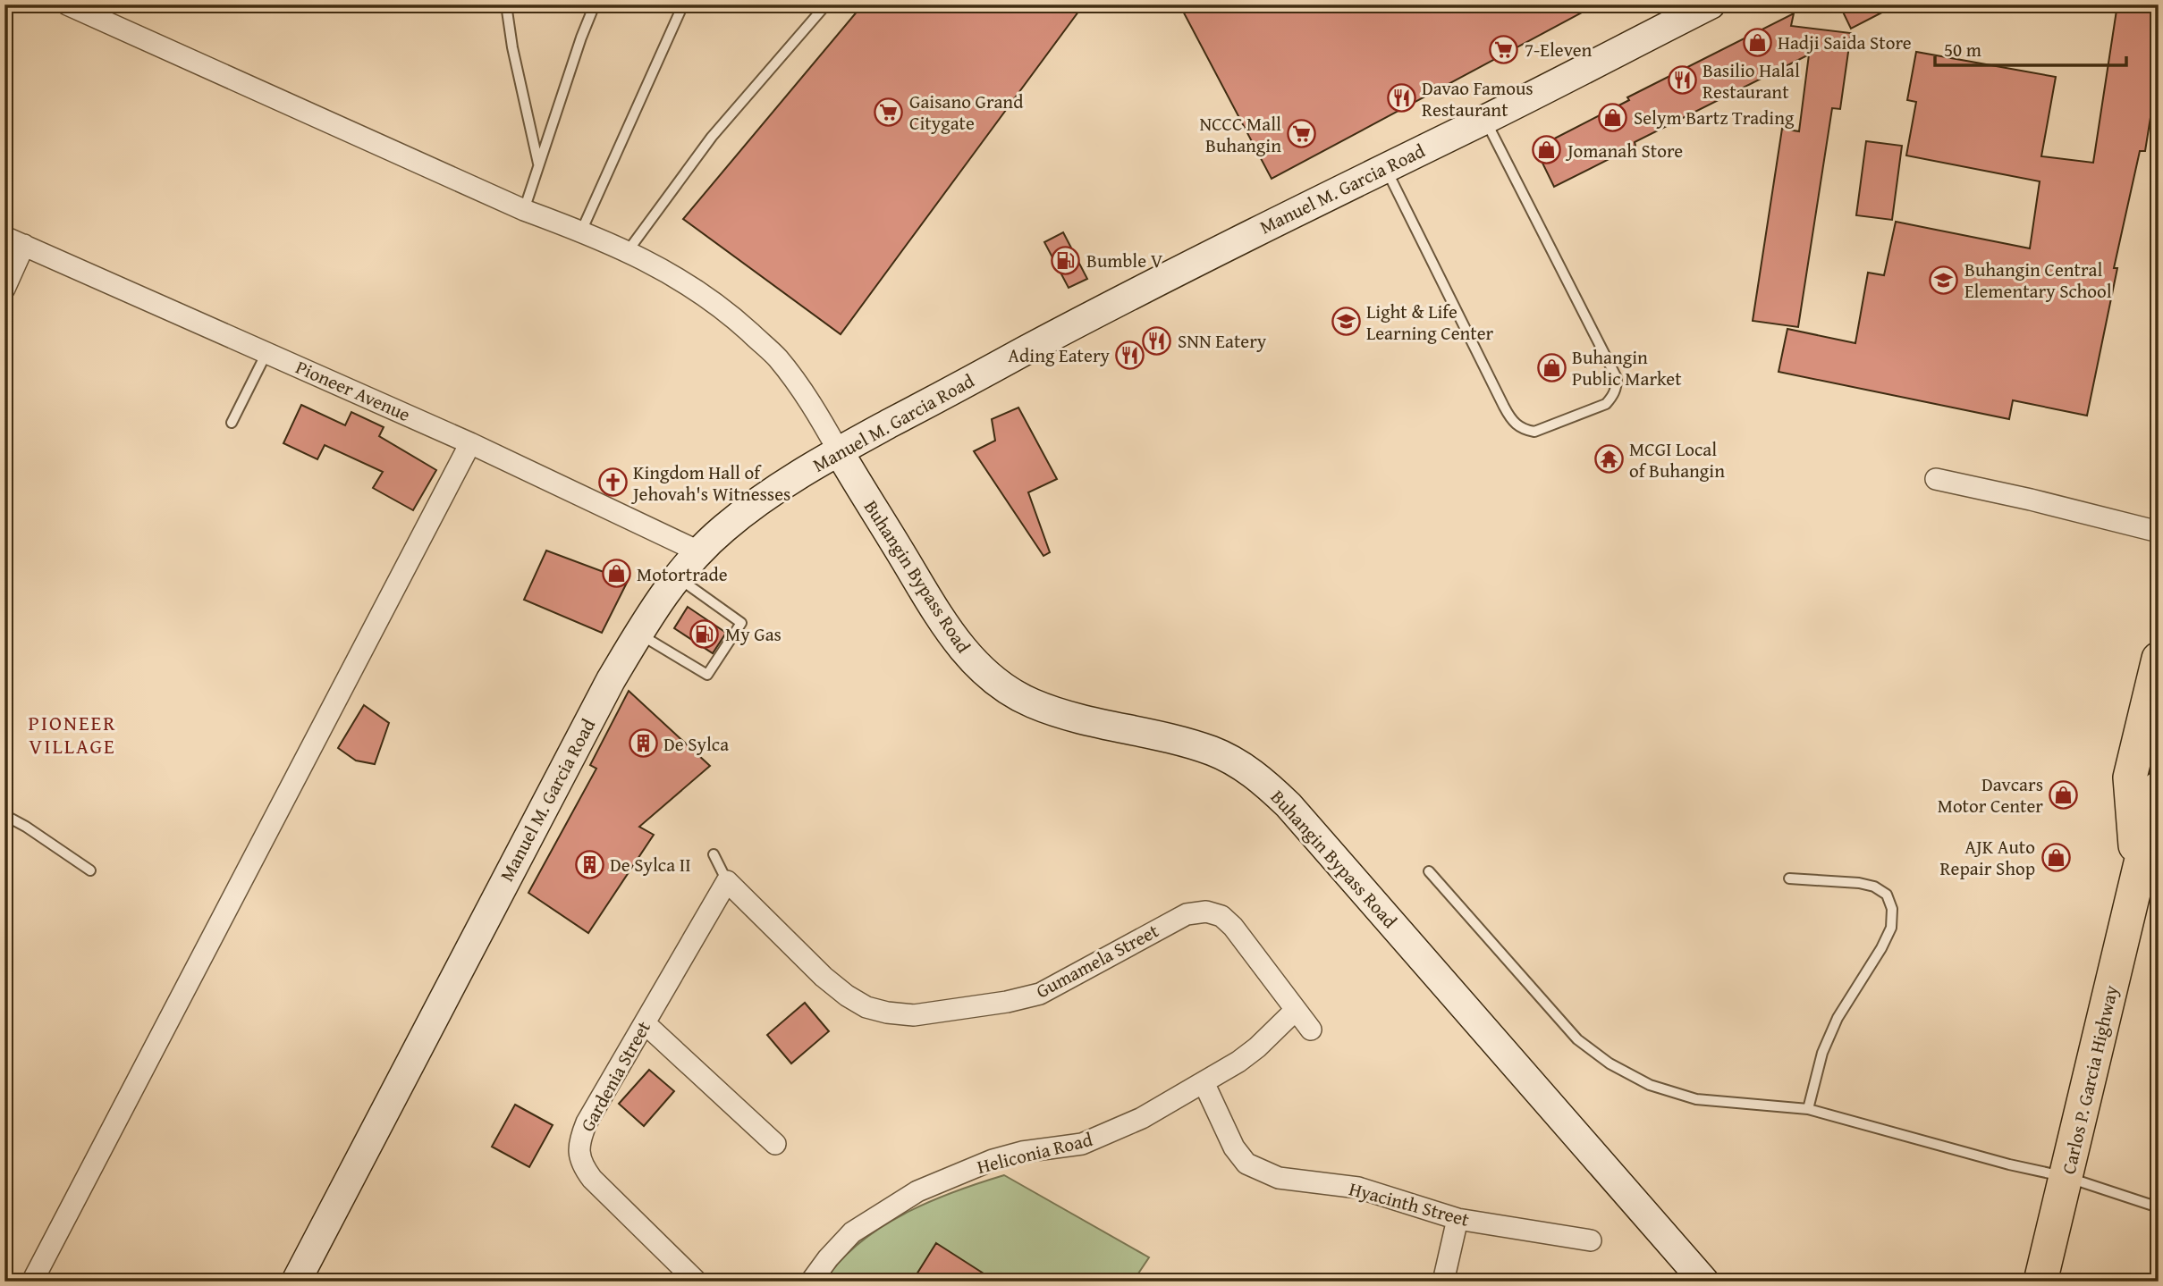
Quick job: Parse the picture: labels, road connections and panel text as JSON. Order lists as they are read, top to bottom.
{
  "streets": {
    "highway": ["Carlos P. Garcia Highway"],
    "main road": ["Manuel M. Garcia Road", "Buhangin Bypass Road"],
    "street": [
      "Pioneer Avenue",
      "Gumamela Street",
      "Gardenia Street",
      "Heliconia Road",
      "Hyacinth Street"
    ]
  },
  "crossings": [
    ["Manuel M. Garcia Road", "Pioneer Avenue"],
    ["Manuel M. Garcia Road", "Buhangin Bypass Road"],
    ["Gumamela Street", "Gardenia Street"],
    ["Gumamela Street", "Heliconia Road"],
    ["Heliconia Road", "Hyacinth Street"]
  ],
  "districts": ["PIONEER VILLAGE"],
  "places": {
    "shop": [
      "Hadji Saida Store",
      "Selym Bartz Trading",
      "Jomanah Store",
      "Buhangin Public Market",
      "Motortrade",
      "Davcars Motor Center",
      "AJK Auto Repair Shop"
    ],
    "supermarket": ["7-Eleven", "Gaisano Grand Citygate", "NCCC Mall Buhangin"],
    "restaurant": [
      "Basilio Halal Restaurant",
      "Davao Famous Restaurant",
      "SNN Eatery",
      "Ading Eatery"
    ],
    "fuel station": ["Bumble V", "My Gas"],
    "school or university": ["Buhangin Central Elementary School", "Light & Life Learning Center"],
    "temple": ["MCGI Local of Buhangin"],
    "church": ["Kingdom Hall of Jehovah's Witnesses"],
    "building": ["De Sylca", "De Sylca II"]
  },
  "scale_bar": "50 m"
}
